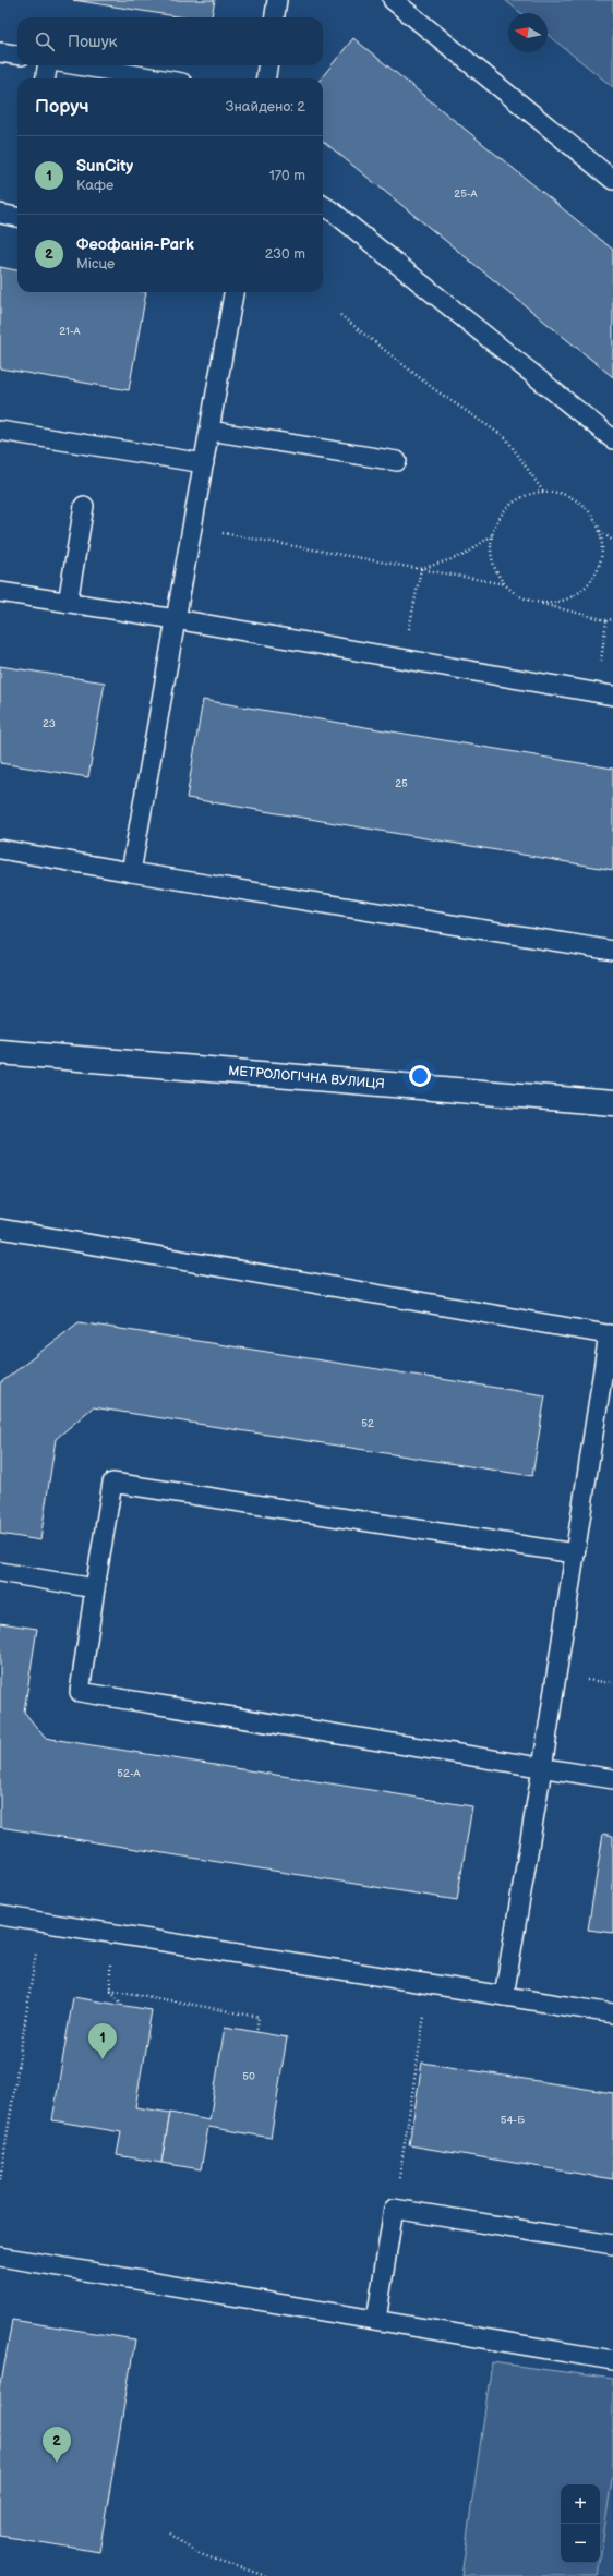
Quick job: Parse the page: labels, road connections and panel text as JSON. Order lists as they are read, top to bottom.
{
  "streets": {
    "street": ["МЕТРОЛОГІЧНА ВУЛИЦЯ"]
  },
  "house_numbers": [
    "25-А",
    "21-А",
    "23",
    "25",
    "52",
    "52-А",
    "50",
    "54-Б"
  ],
  "north": "left",
  "page": {
    "search": "Пошук",
    "heading": ["Поруч", "Знайдено: 2"],
    "list": [
      {
        "mark": "1",
        "name": "SunCity",
        "note": "Кафе",
        "value": "170 m"
      },
      {
        "mark": "2",
        "name": "Феофанія-Park",
        "note": "Місце",
        "value": "230 m"
      }
    ],
    "pins": ["1", "2"],
    "map_buttons": ["+", "−"]
  }
}
